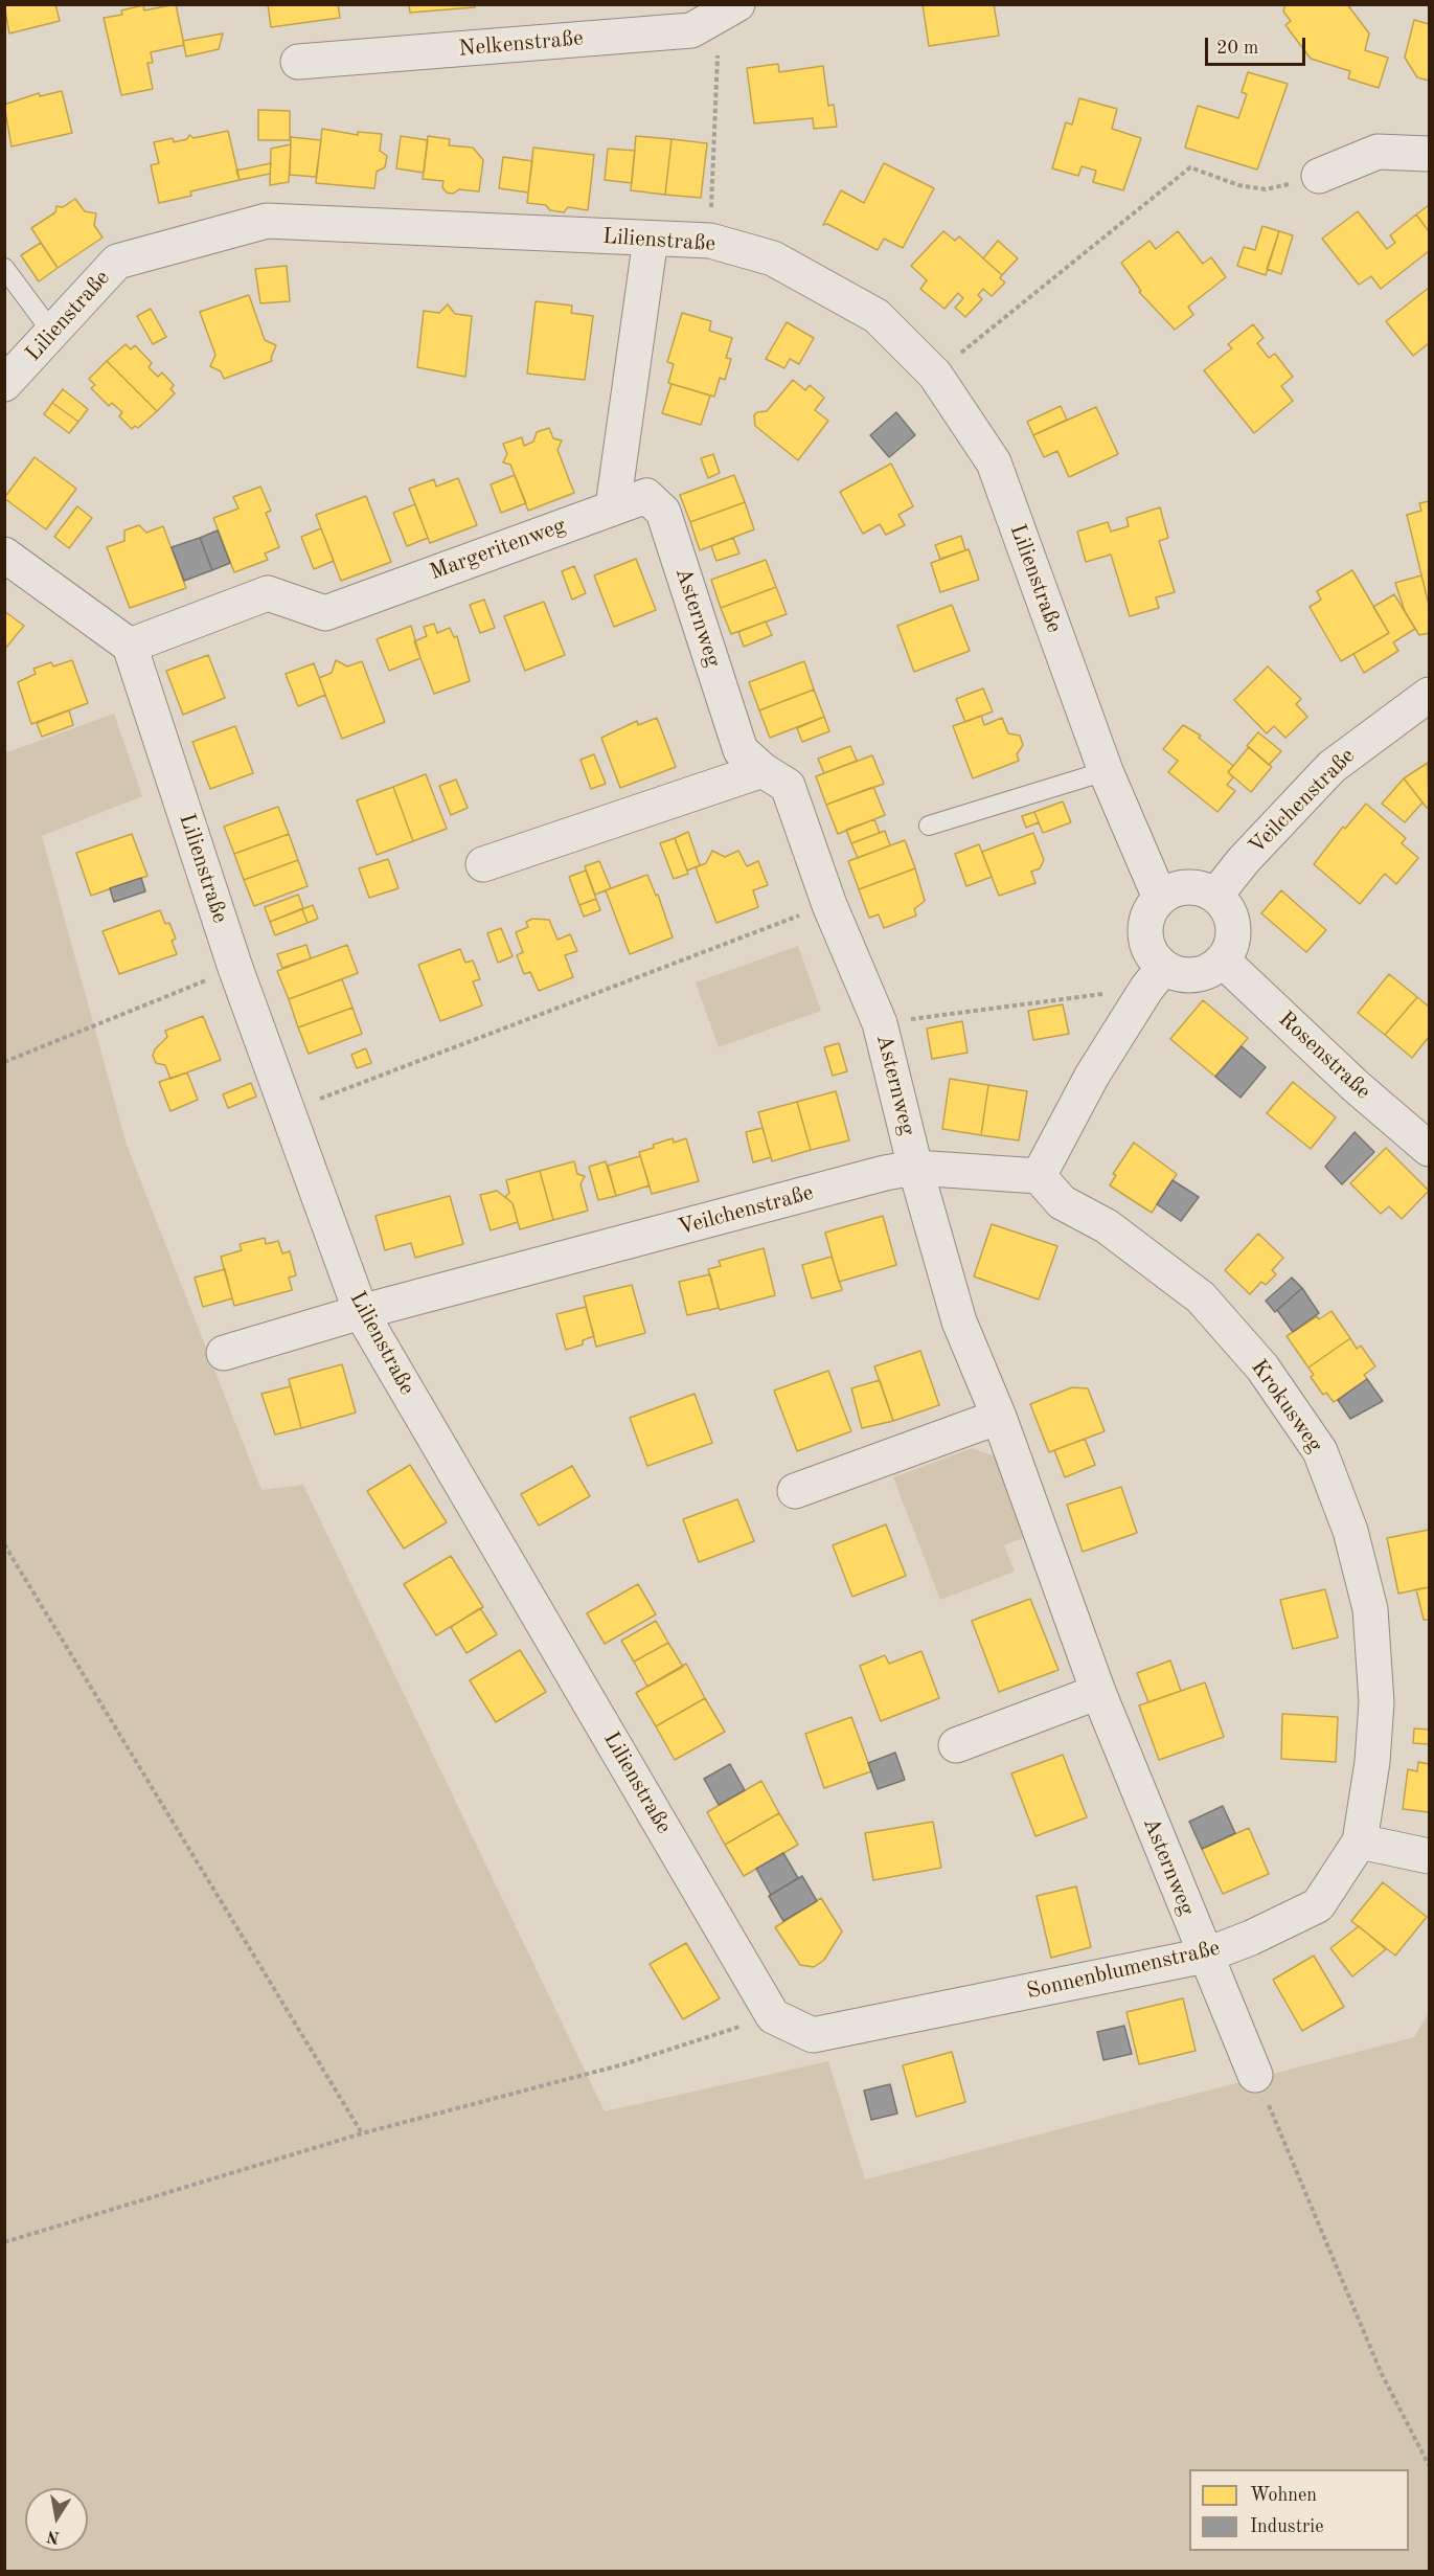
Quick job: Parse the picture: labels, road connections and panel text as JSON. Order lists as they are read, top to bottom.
{
  "streets": {
    "street": [
      "Nelkenstraße",
      "Lilienstraße",
      "Margeritenweg",
      "Asternweg",
      "Veilchenstraße",
      "Rosenstraße",
      "Krokusweg",
      "Sonnenblumenstraße"
    ]
  },
  "crossings": [
    ["Lilienstraße", "Margeritenweg"],
    ["Lilienstraße", "Veilchenstraße"],
    ["Lilienstraße", "Rosenstraße"],
    ["Lilienstraße", "Sonnenblumenstraße"],
    ["Margeritenweg", "Asternweg"],
    ["Asternweg", "Veilchenstraße"],
    ["Asternweg", "Sonnenblumenstraße"],
    ["Veilchenstraße", "Rosenstraße"],
    ["Veilchenstraße", "Krokusweg"],
    ["Krokusweg", "Sonnenblumenstraße"]
  ],
  "legend": ["Wohnen", "Industrie"],
  "scale_bar": "20 m",
  "north": "bottom"
}
